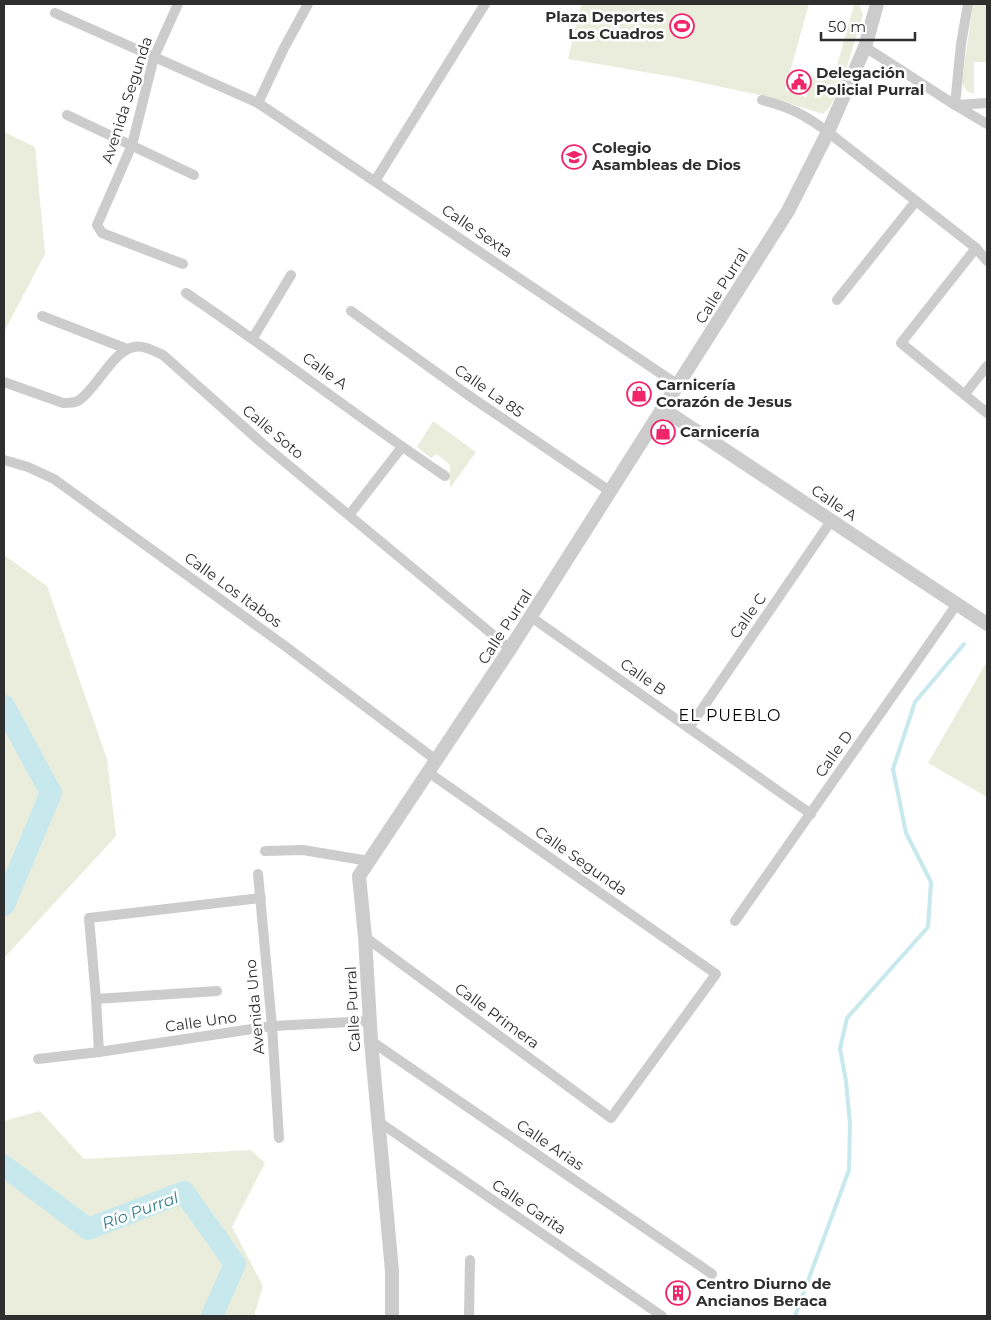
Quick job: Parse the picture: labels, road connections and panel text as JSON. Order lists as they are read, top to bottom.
{
  "streets": {
    "street": [
      "Avenida Segunda",
      "Calle Sexta",
      "Calle Purral",
      "Calle A",
      "Calle La 85",
      "Calle Soto",
      "Calle Los Itabos",
      "Calle C",
      "Calle B",
      "Calle D",
      "Calle Segunda",
      "Avenida Uno",
      "Calle Primera",
      "Calle Uno",
      "Calle Arias",
      "Calle Garita"
    ]
  },
  "crossings": [
    ["Avenida Segunda", "Calle Sexta"],
    ["Calle Sexta", "Calle Purral"],
    ["Calle Purral", "Calle A"],
    ["Calle Purral", "Calle La 85"],
    ["Calle Purral", "Calle Soto"],
    ["Calle Purral", "Calle Los Itabos"],
    ["Calle Purral", "Calle B"],
    ["Calle Purral", "Calle Segunda"],
    ["Calle Purral", "Calle Primera"],
    ["Calle Purral", "Calle Uno"],
    ["Calle Purral", "Calle Arias"],
    ["Calle Purral", "Calle Garita"],
    ["Calle A", "Calle C"],
    ["Calle A", "Calle D"],
    ["Calle C", "Calle B"],
    ["Calle B", "Calle D"],
    ["Calle Segunda", "Calle Primera"],
    ["Avenida Uno", "Calle Uno"]
  ],
  "districts": ["EL PUEBLO"],
  "water": ["Río Purral"],
  "places": {
    "sports": ["Plaza Deportes Los Cuadros"],
    "public building": ["Delegación Policial Purral"],
    "school or university": ["Colegio Asambleas de Dios"],
    "shop": ["Carnicería Corazón de Jesus", "Carnicería"],
    "building": ["Centro Diurno de Ancianos Beraca"]
  },
  "scale_bar": "50 m"
}
